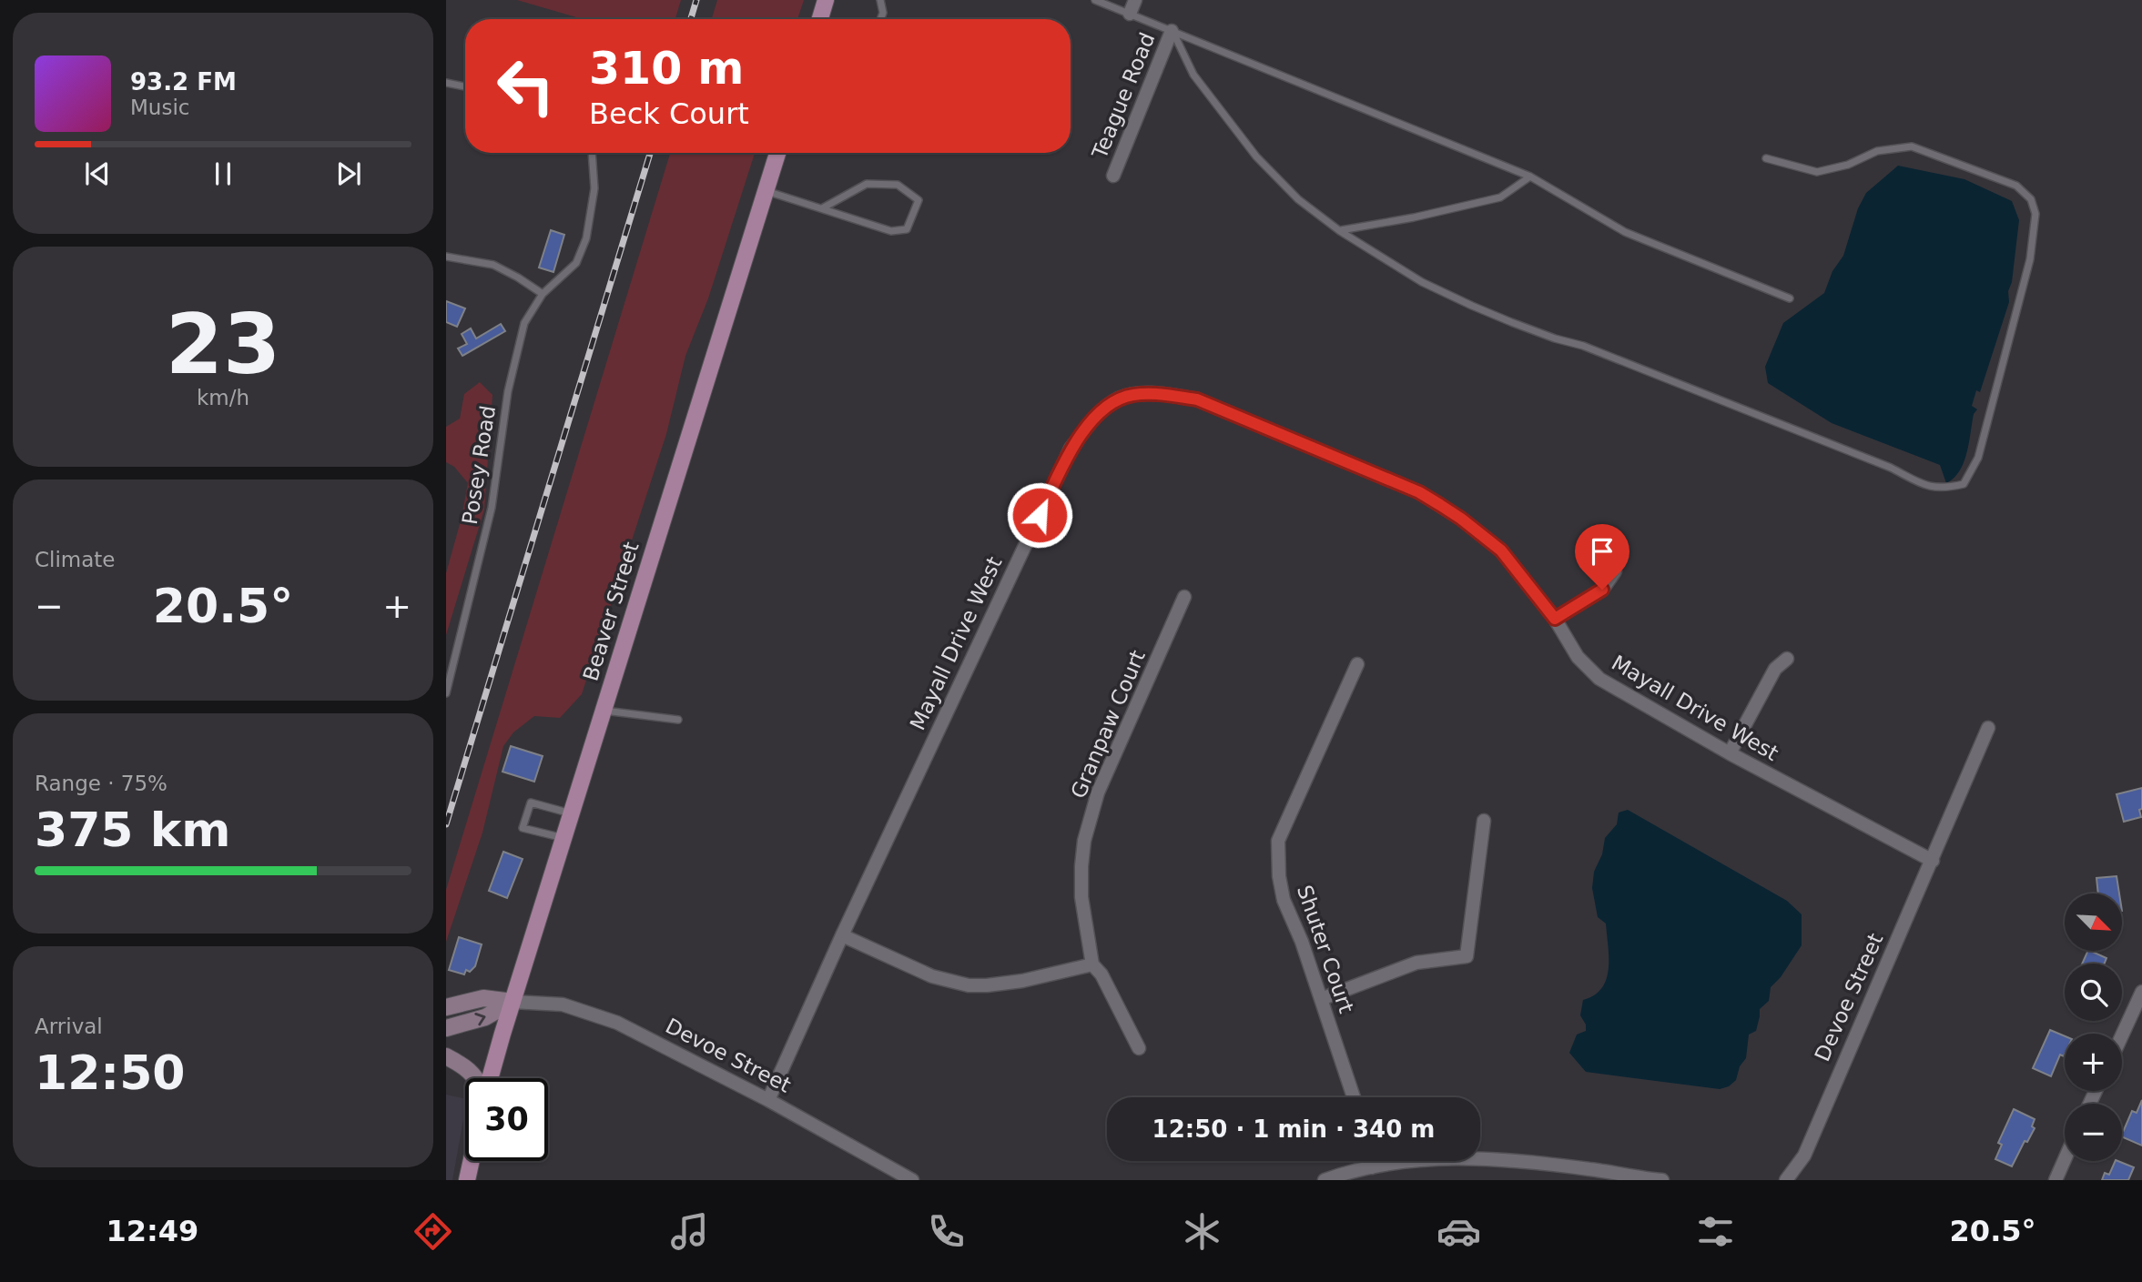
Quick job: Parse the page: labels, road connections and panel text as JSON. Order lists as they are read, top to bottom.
{
  "streets": {
    "main road": ["Beaver Street", "Devoe Street"],
    "street": [
      "Teague Road",
      "Mayall Drive West",
      "Granpaw Court",
      "Shuter Court"
    ],
    "lane": ["Posey Road"]
  },
  "crossings": [
    ["Beaver Street", "Devoe Street"],
    ["Mayall Drive West", "Devoe Street"]
  ],
  "north": "bottom right",
  "page": {
    "turn": ["310 m", "Beck Court"],
    "song": ["93.2 FM", "Music"],
    "tile": [
      ["23", "km/h"],
      "Climate",
      ["Range · 75%", "375 km"],
      ["Arrival", "12:50"]
    ],
    "heat": ["−", "20.5°", "+"],
    "map_buttons": ["+", "−"],
    "limit": "30",
    "trip": "12:50 · 1 min · 340 m",
    "tabs": ["12:49", "20.5°"]
  }
}
